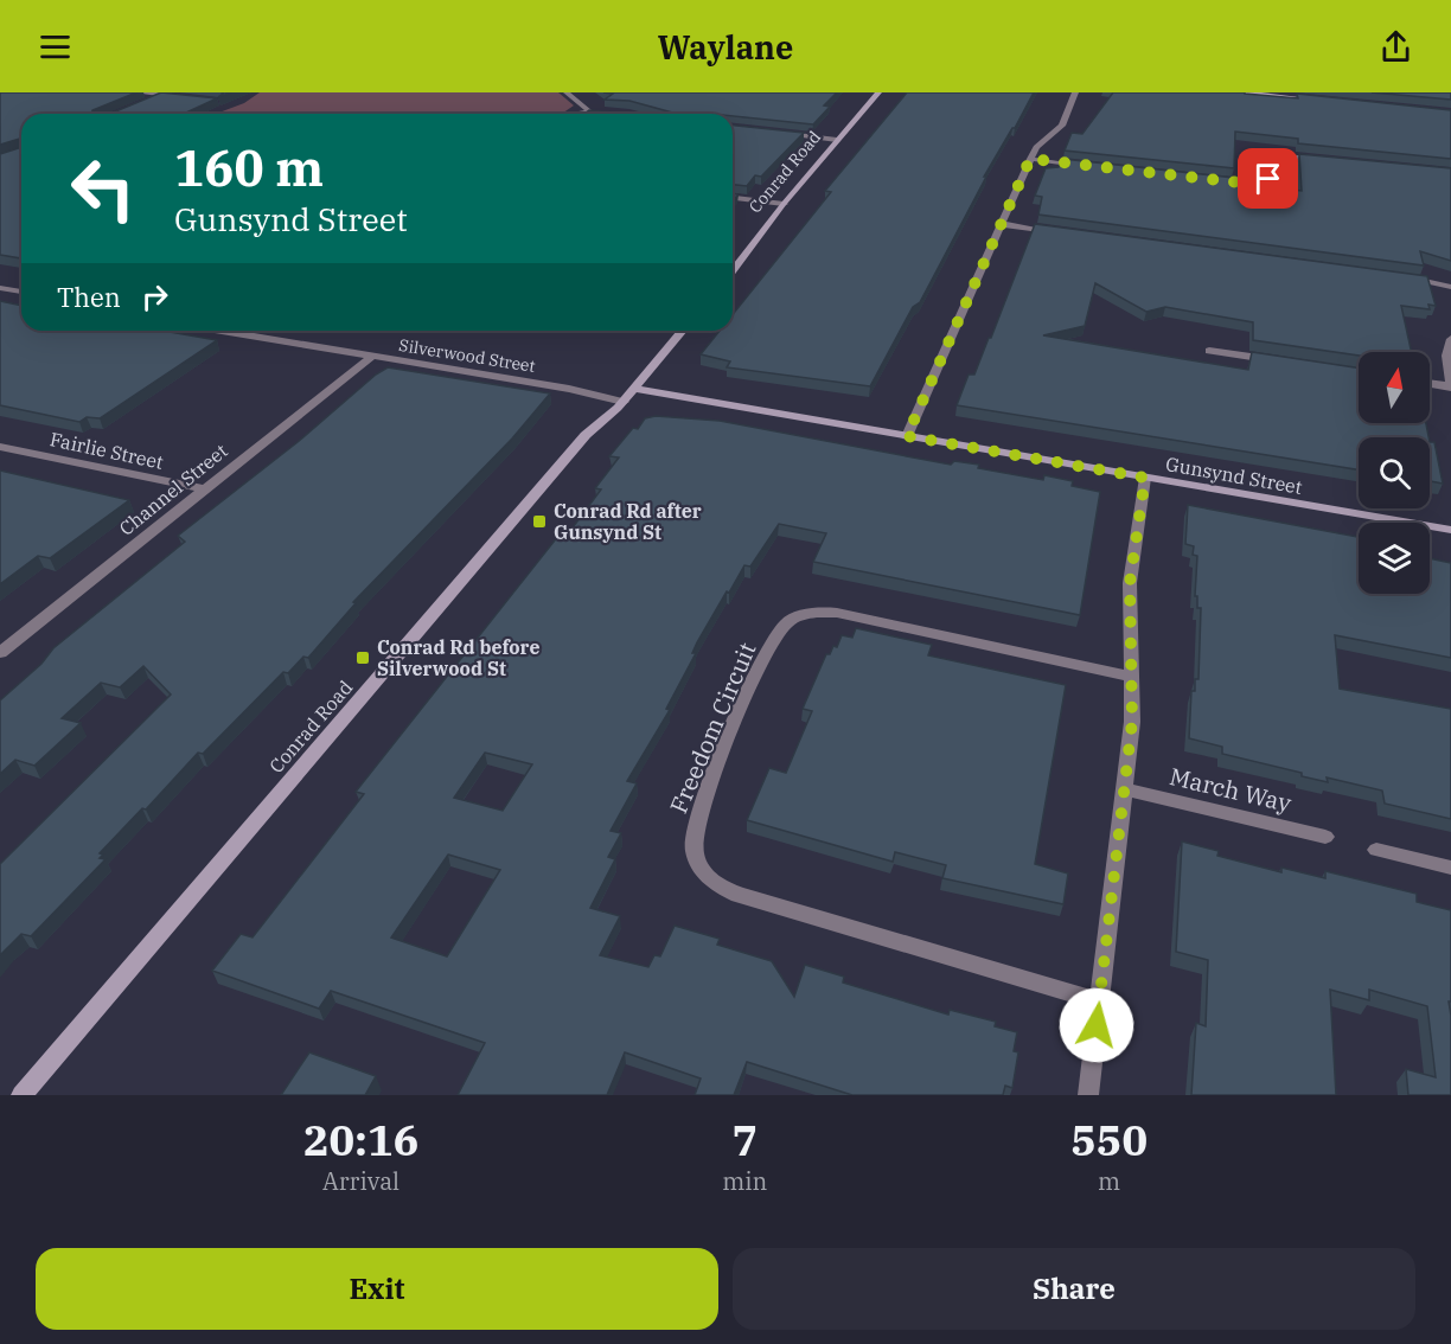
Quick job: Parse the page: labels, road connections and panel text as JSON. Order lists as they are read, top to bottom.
{
  "streets": {
    "street": [
      "Conrad Road",
      "Silverwood Street",
      "Fairlie Street",
      "Gunsynd Street",
      "Channel Street",
      "Freedom Circuit",
      "March Way"
    ]
  },
  "crossings": [
    ["Conrad Road", "Silverwood Street"],
    ["Conrad Road", "Gunsynd Street"],
    ["Silverwood Street", "Gunsynd Street"],
    ["Silverwood Street", "Channel Street"],
    ["Fairlie Street", "Channel Street"]
  ],
  "places": {
    "transit": ["Conrad Rd after Gunsynd St", "Conrad Rd before Silverwood St"]
  },
  "north": "top",
  "page": {
    "header": "Waylane",
    "turn": ["160 m", "Gunsynd Street"],
    "then": "Then",
    "eta": [
      "20:16",
      "Arrival",
      "7",
      "min",
      "550",
      "m"
    ],
    "buttons": ["Exit", "Share"]
  }
}
